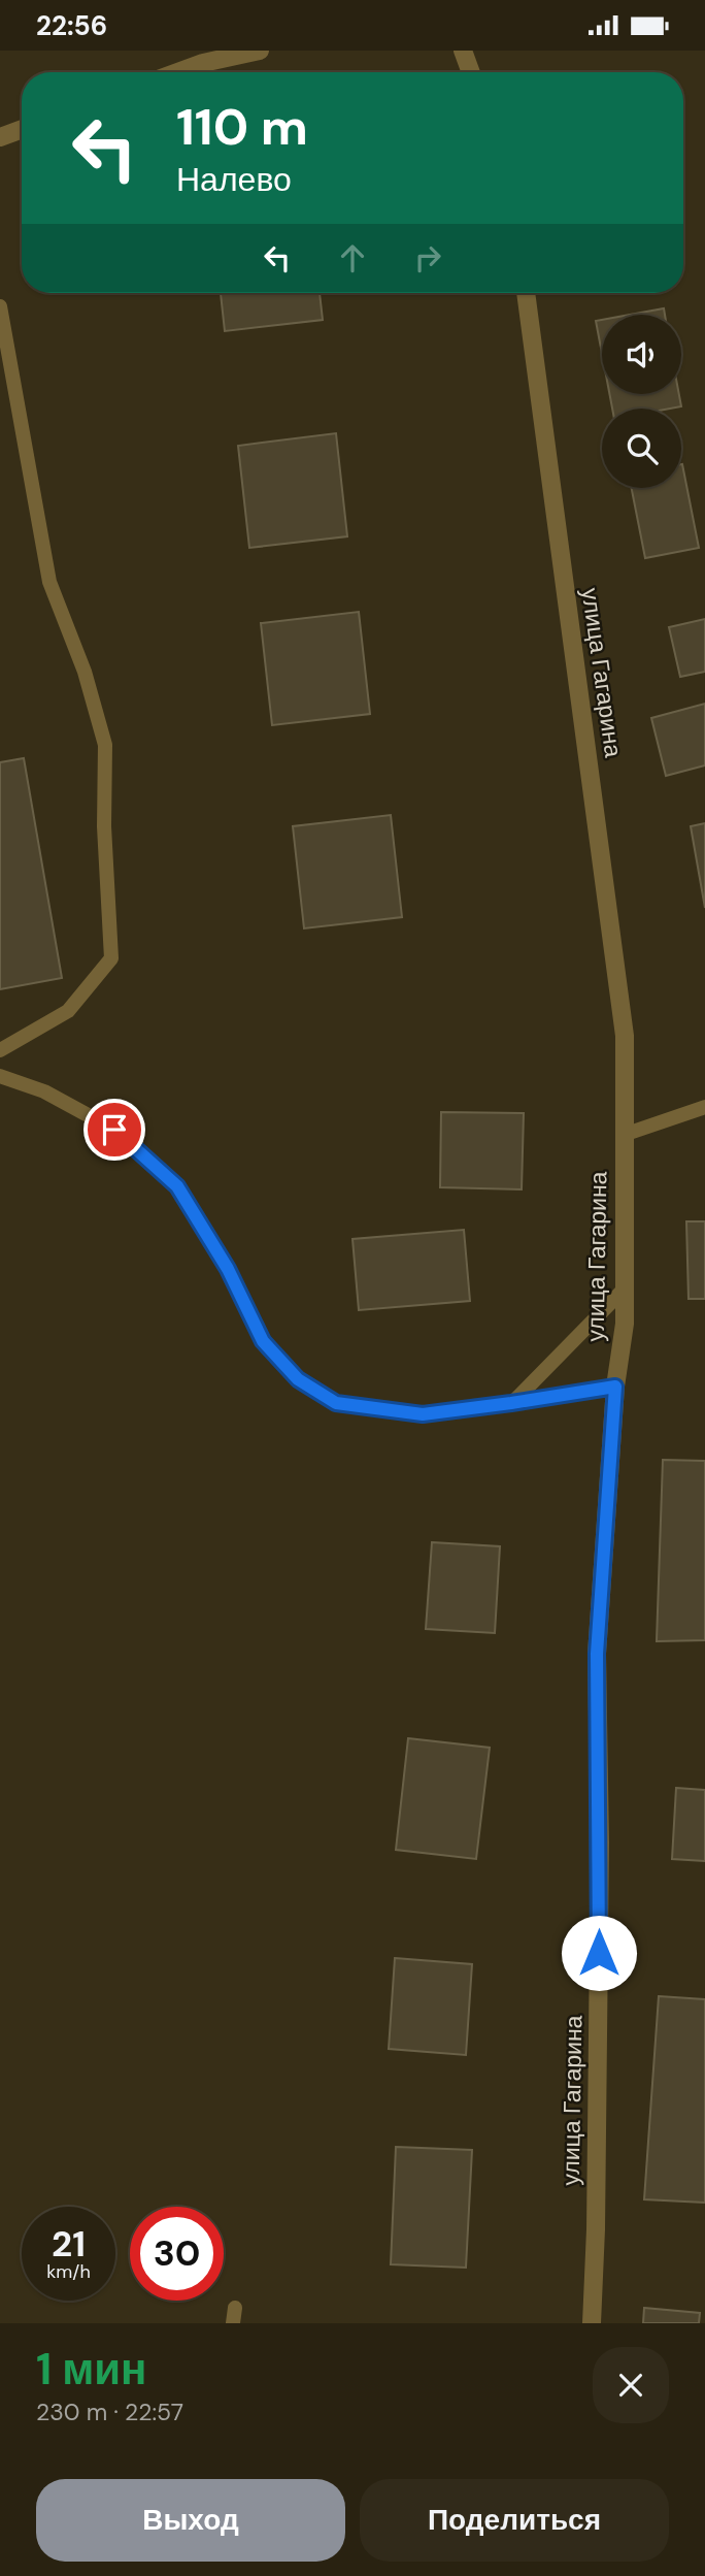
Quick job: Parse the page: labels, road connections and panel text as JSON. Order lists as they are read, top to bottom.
{
  "streets": {
    "street": ["улица Гагарина"]
  },
  "page": {
    "status": "22:56",
    "turn": ["110 m", "Налево"],
    "speed": "21 km/h",
    "limit": "30",
    "heading": ["1 мин", "230 m · 22:57"],
    "buttons": ["Выход", "Поделиться"]
  }
}
